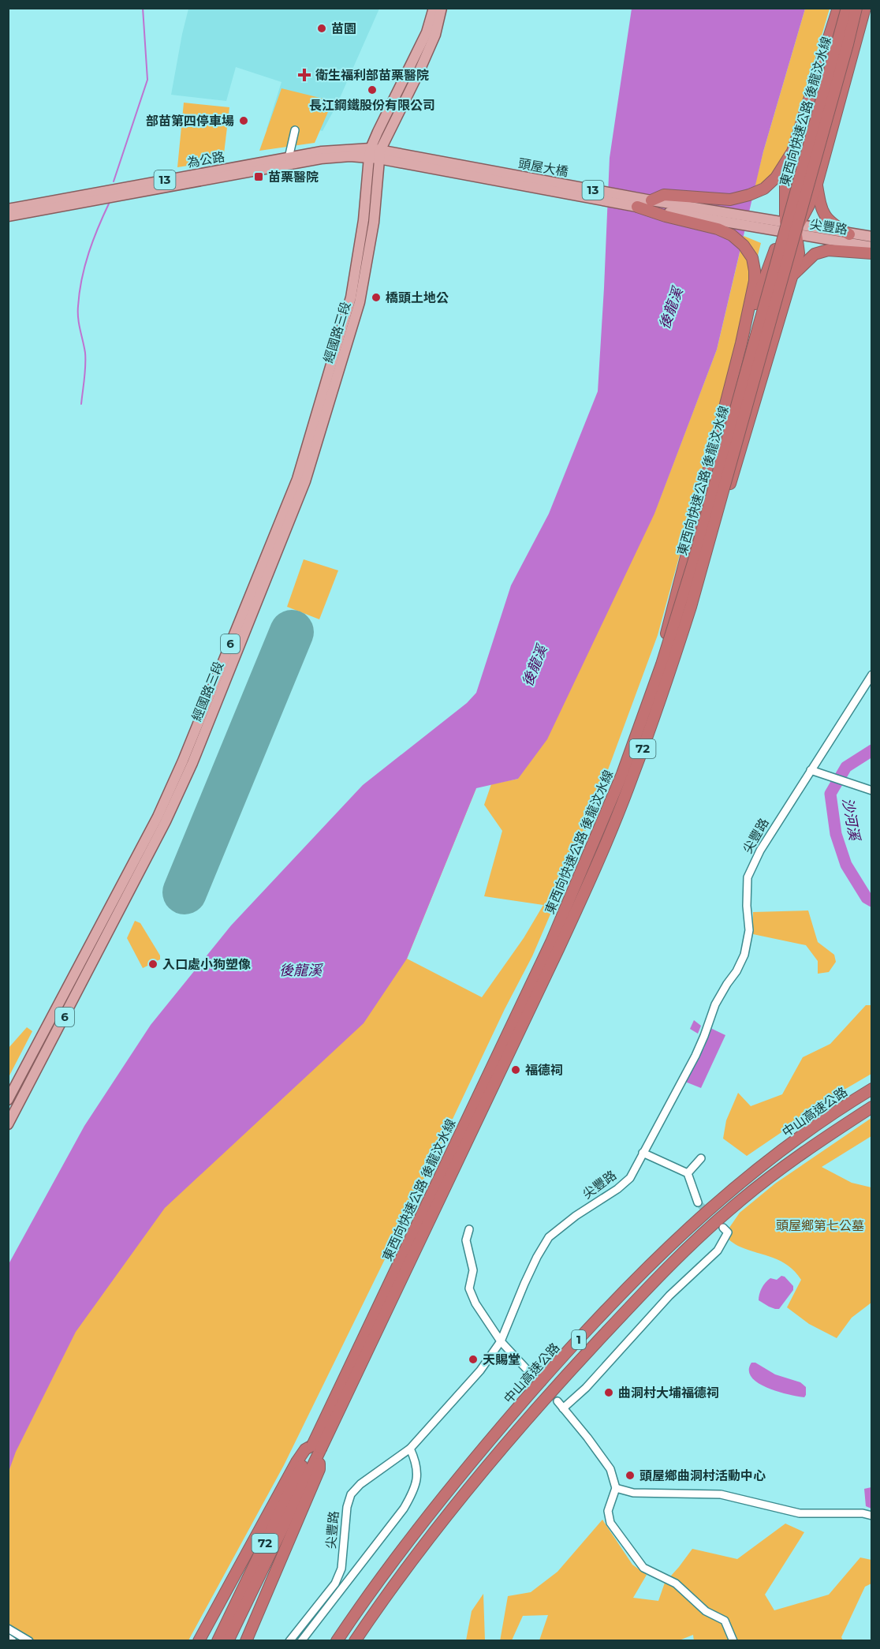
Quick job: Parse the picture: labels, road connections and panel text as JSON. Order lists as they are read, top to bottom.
{
  "streets": {
    "highway": [
      "東西向快速公路 後龍汶水線",
      "72",
      "中山高速公路",
      "1"
    ],
    "main road": [
      "為公路",
      "頭屋大橋",
      "13",
      "尖豐路",
      "經國路三段",
      "6"
    ]
  },
  "crossings": [
    ["為公路", "頭屋大橋"],
    ["為公路", "經國路三段"],
    ["為公路", "6"],
    ["頭屋大橋", "尖豐路"],
    ["頭屋大橋", "經國路三段"],
    ["頭屋大橋", "6"],
    ["經國路三段", "6"]
  ],
  "water": ["後龍溪", "沙河溪"],
  "parks": ["頭屋鄉第七公墓"],
  "places": {
    "other": [
      "苗園",
      "長江鋼鐵股份有限公司",
      "部苗第四停車場",
      "橋頭土地公",
      "入口處小狗塑像",
      "福德祠",
      "天賜堂",
      "曲洞村大埔福德祠",
      "頭屋鄉曲洞村活動中心"
    ],
    "health": ["衛生福利部苗栗醫院"],
    "transit": ["苗栗醫院"]
  }
}
